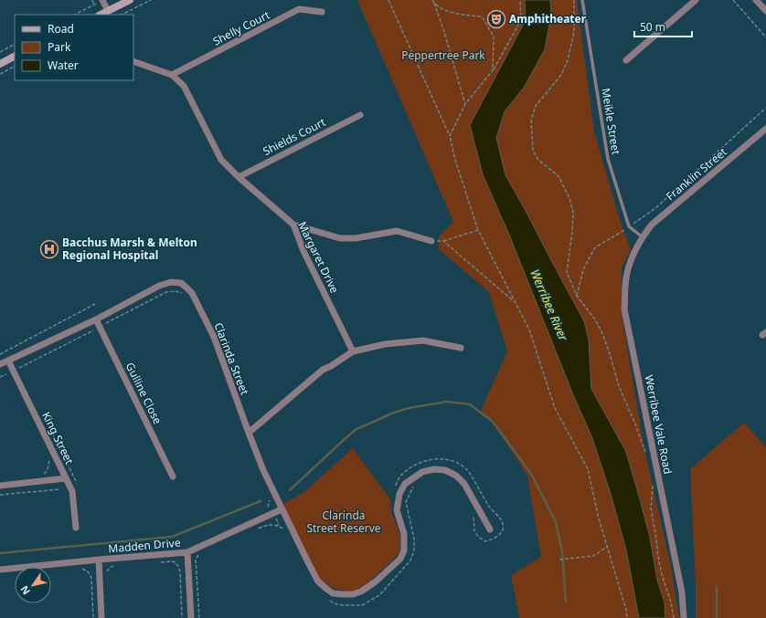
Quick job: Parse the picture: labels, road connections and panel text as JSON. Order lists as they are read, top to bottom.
{
  "streets": {
    "street": [
      "Shelly Court",
      "Shields Court",
      "Franklin Street",
      "Margaret Drive",
      "Clarinda Street",
      "Gulline Close",
      "Werribee Vale Road",
      "King Street",
      "Madden Drive"
    ],
    "lane": ["Meikle Street"]
  },
  "crossings": [
    ["Shelly Court", "Margaret Drive"],
    ["Shields Court", "Margaret Drive"],
    ["Franklin Street", "Werribee Vale Road"],
    ["Clarinda Street", "Gulline Close"],
    ["Clarinda Street", "King Street"],
    ["Clarinda Street", "Madden Drive"]
  ],
  "water": ["Werribee River"],
  "parks": ["Peppertree Park", "Clarinda Street Reserve"],
  "places": {
    "theatre": ["Amphitheater"],
    "hospital": ["Bacchus Marsh & Melton Regional Hospital"]
  },
  "legend": ["Road", "Park", "Water"],
  "scale_bar": "50 m",
  "north": "bottom left"
}
